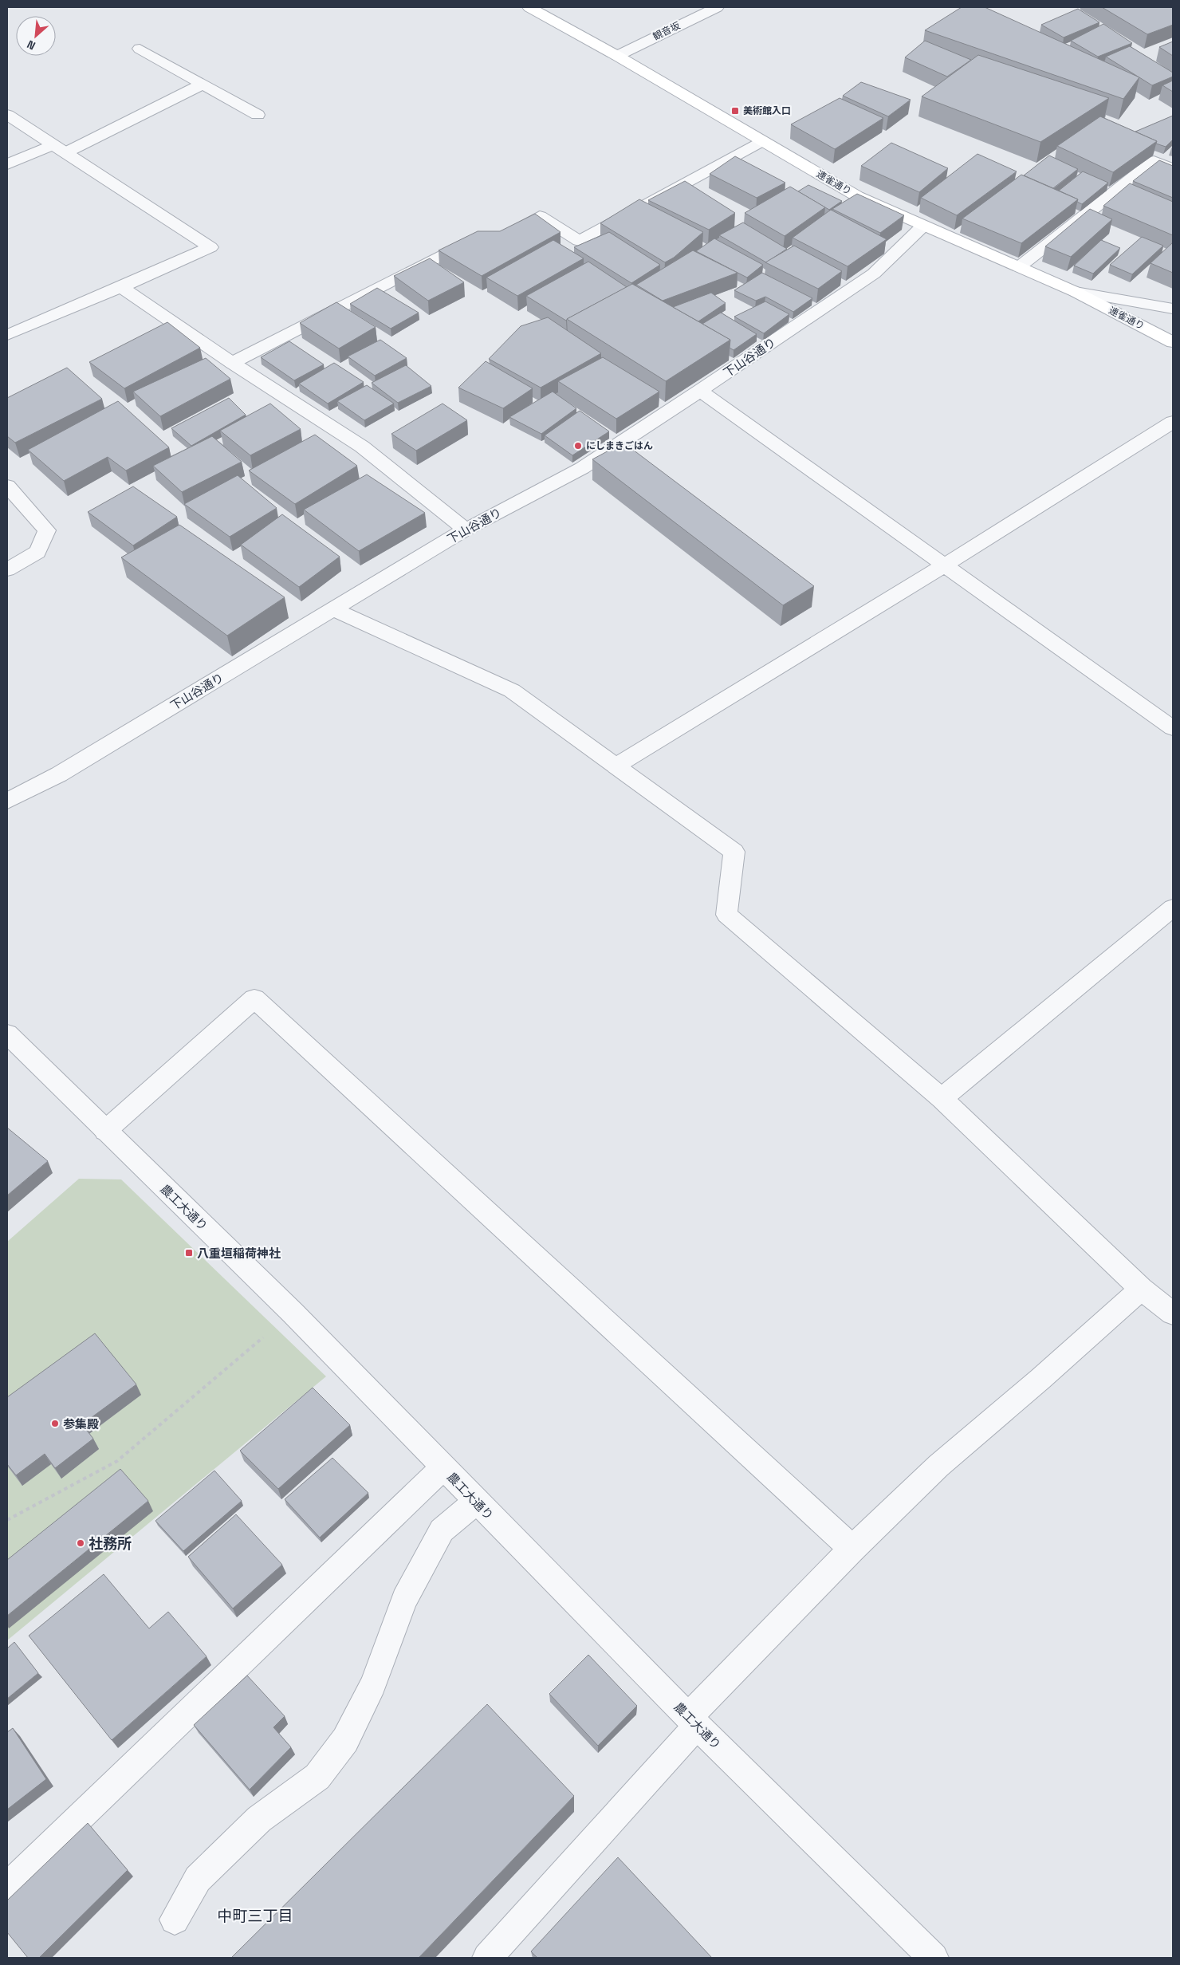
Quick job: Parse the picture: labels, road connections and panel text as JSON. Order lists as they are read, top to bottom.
{
  "streets": {
    "main road": ["連雀通り"],
    "street": ["観音坂", "下山谷通り", "農工大通り"]
  },
  "crossings": [
    ["観音坂", "連雀通り"],
    ["連雀通り", "下山谷通り"]
  ],
  "districts": ["中町三丁目"],
  "places": {
    "transit": ["美術館入口", "八重垣稲荷神社"],
    "other": ["にしまきごはん", "参集殿", "社務所"]
  },
  "north": "bottom left"
}
